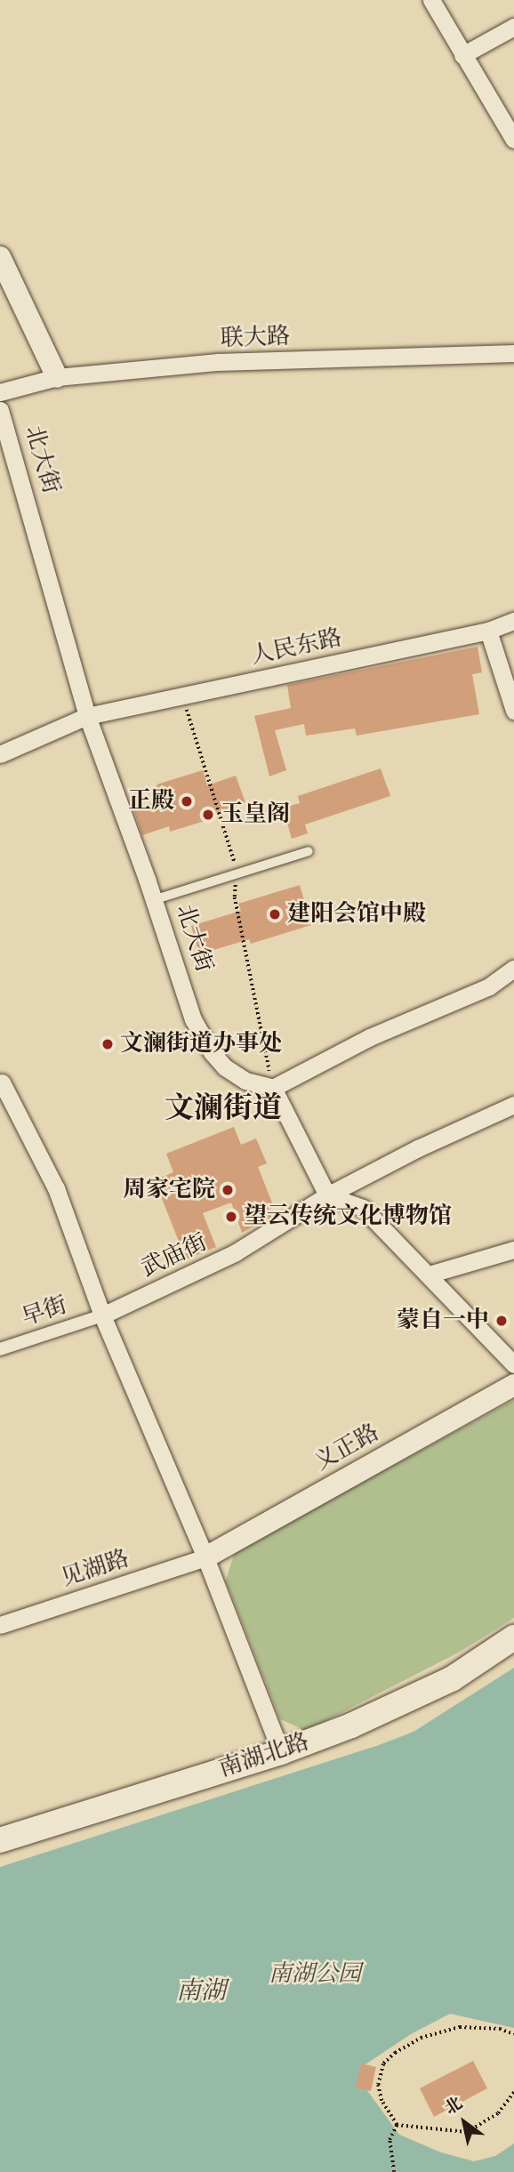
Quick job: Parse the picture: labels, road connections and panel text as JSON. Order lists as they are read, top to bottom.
{
  "streets": {
    "main road": ["南湖北路"],
    "street": [
      "联大路",
      "北大街",
      "人民东路",
      "武庙街",
      "早街",
      "义正路",
      "见湖路"
    ]
  },
  "crossings": [
    ["北大街", "人民东路"],
    ["武庙街", "早街"],
    ["义正路", "见湖路"]
  ],
  "districts": ["文澜街道"],
  "water": ["南湖"],
  "parks": ["南湖公园"],
  "places": [
    "正殿",
    "玉皇阁",
    "建阳会馆中殿",
    "文澜街道办事处",
    "周家宅院",
    "望云传统文化博物馆",
    "蒙自一中"
  ],
  "north": "top left"
}
